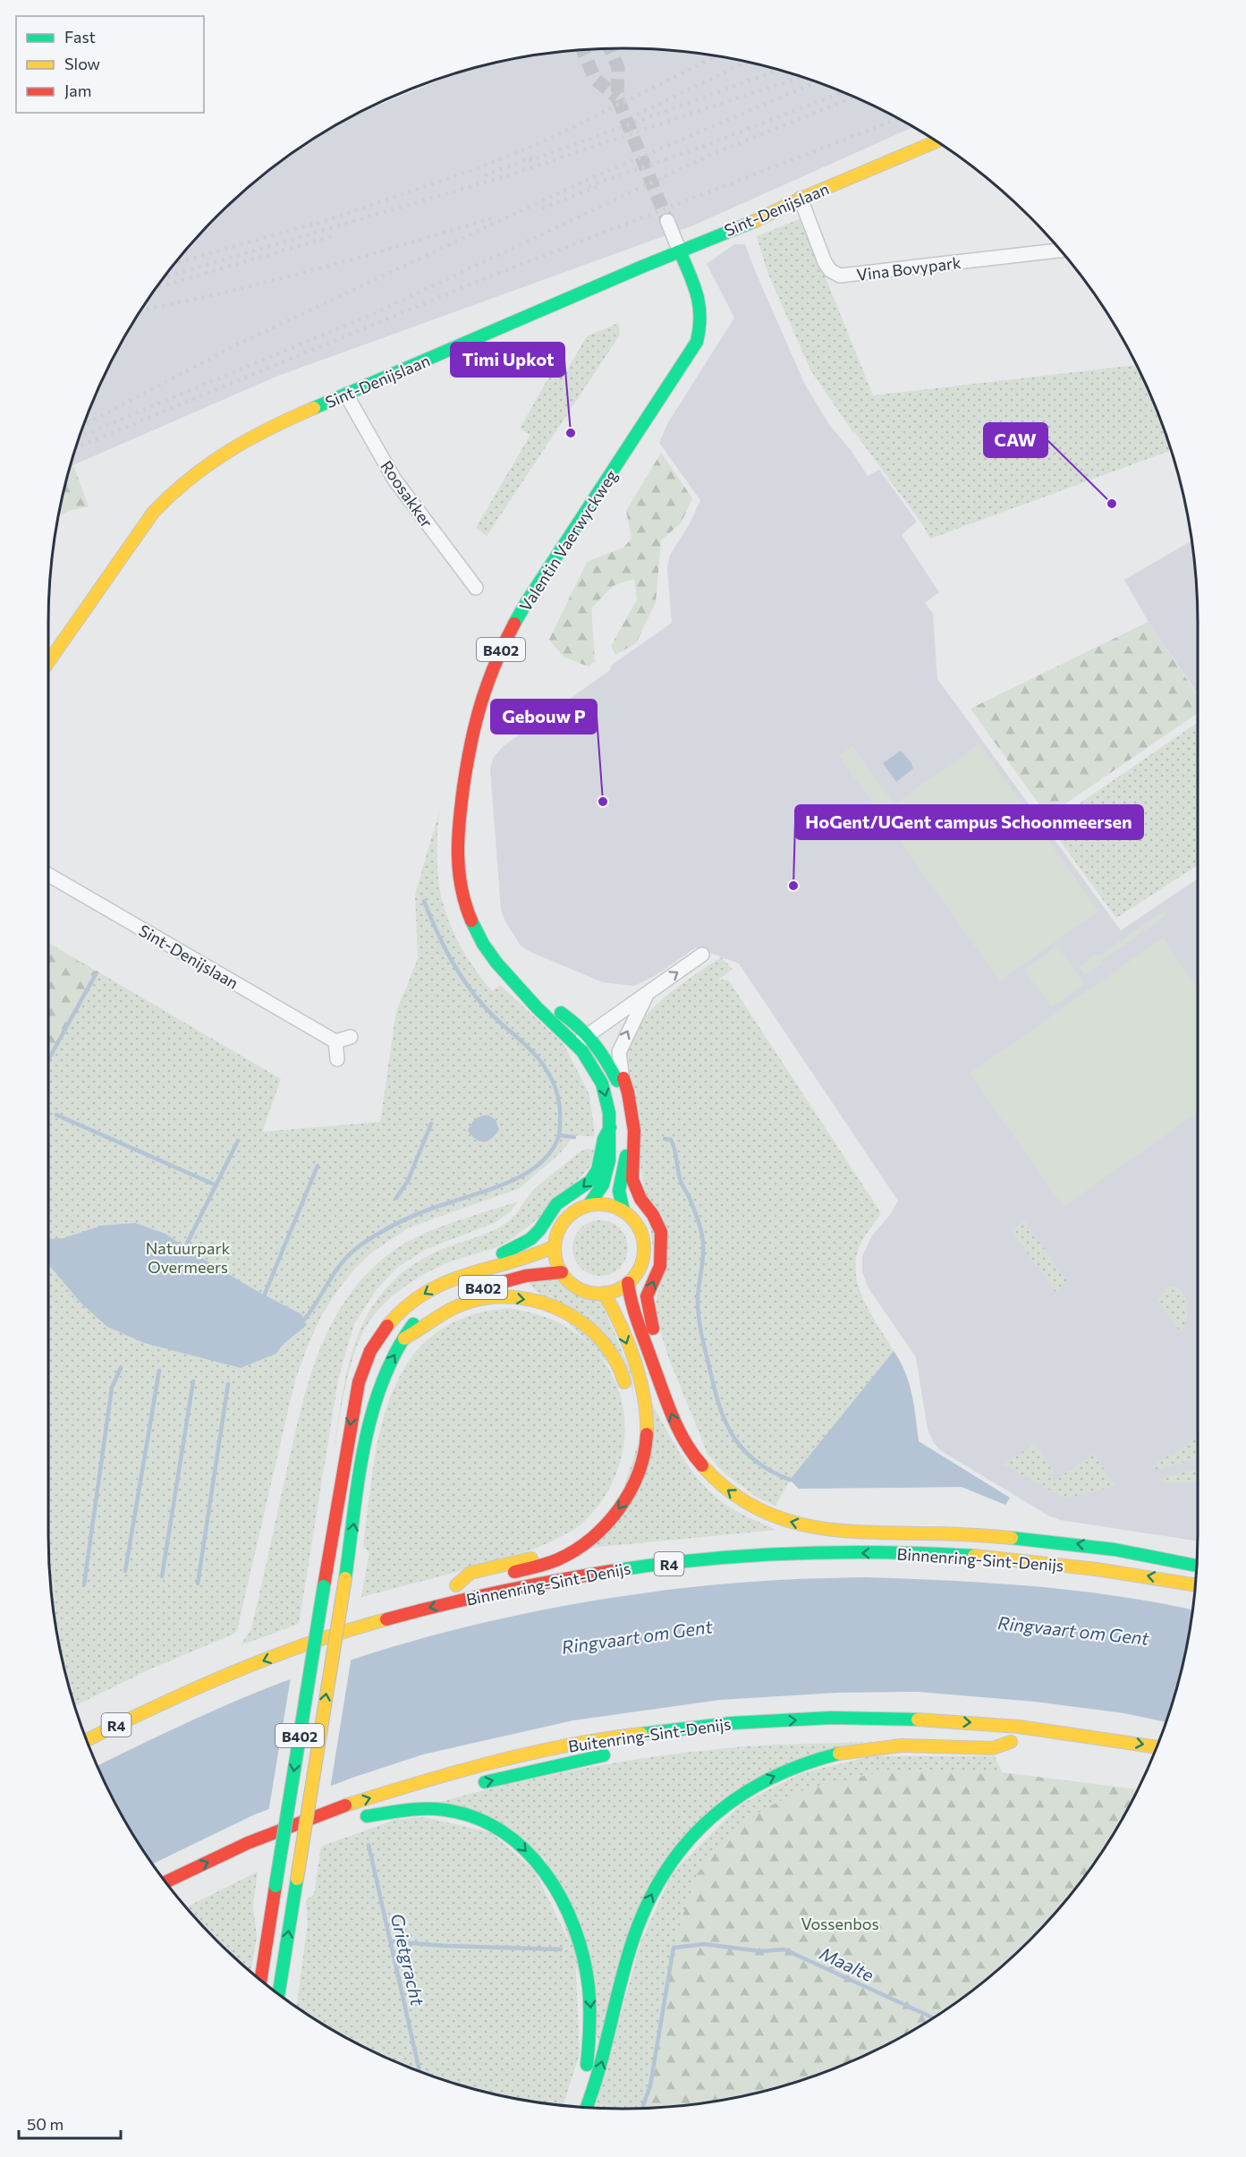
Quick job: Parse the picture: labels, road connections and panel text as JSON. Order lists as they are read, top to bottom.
{
  "streets": {
    "main road": [
      "Sint-Denijslaan",
      "Valentin Vaerwyckweg",
      "B402",
      "Binnenring-Sint-Denijs",
      "R4",
      "Buitenring-Sint-Denijs"
    ],
    "street": ["Vina Bovypark", "Roosakker"]
  },
  "crossings": [
    ["Sint-Denijslaan", "Vina Bovypark"],
    ["Sint-Denijslaan", "Roosakker"],
    ["Sint-Denijslaan", "Valentin Vaerwyckweg"],
    ["Valentin Vaerwyckweg", "B402"]
  ],
  "one_way": ["Binnenring-Sint-Denijs", "Buitenring-Sint-Denijs"],
  "water": ["Ringvaart om Gent", "Grietgracht", "Maalte"],
  "parks": ["Natuurpark Overmeers", "Vossenbos"],
  "places": [
    "Timi Upkot",
    "CAW",
    "Gebouw P",
    "HoGent/UGent campus Schoonmeersen"
  ],
  "legend": ["Fast", "Slow", "Jam"],
  "scale_bar": "50 m"
}
